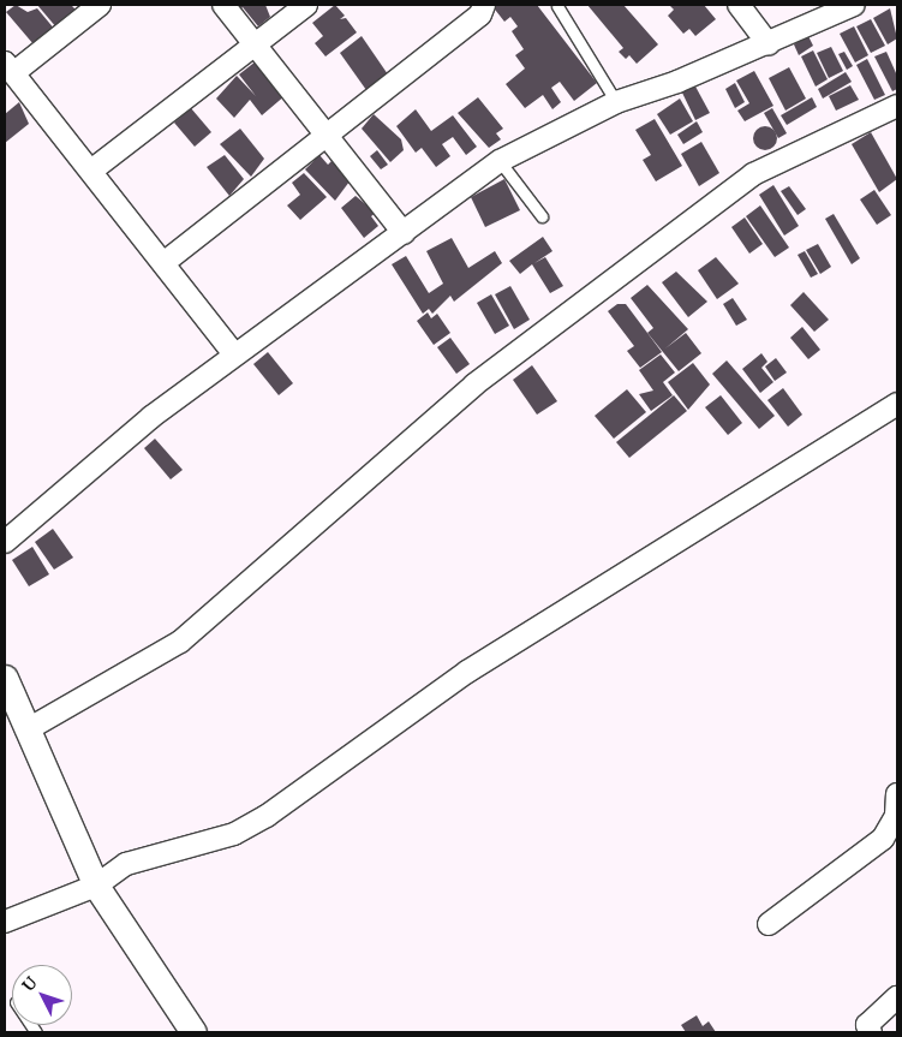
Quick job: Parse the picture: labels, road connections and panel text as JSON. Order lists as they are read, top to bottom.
{
  "north": "top left"
}
